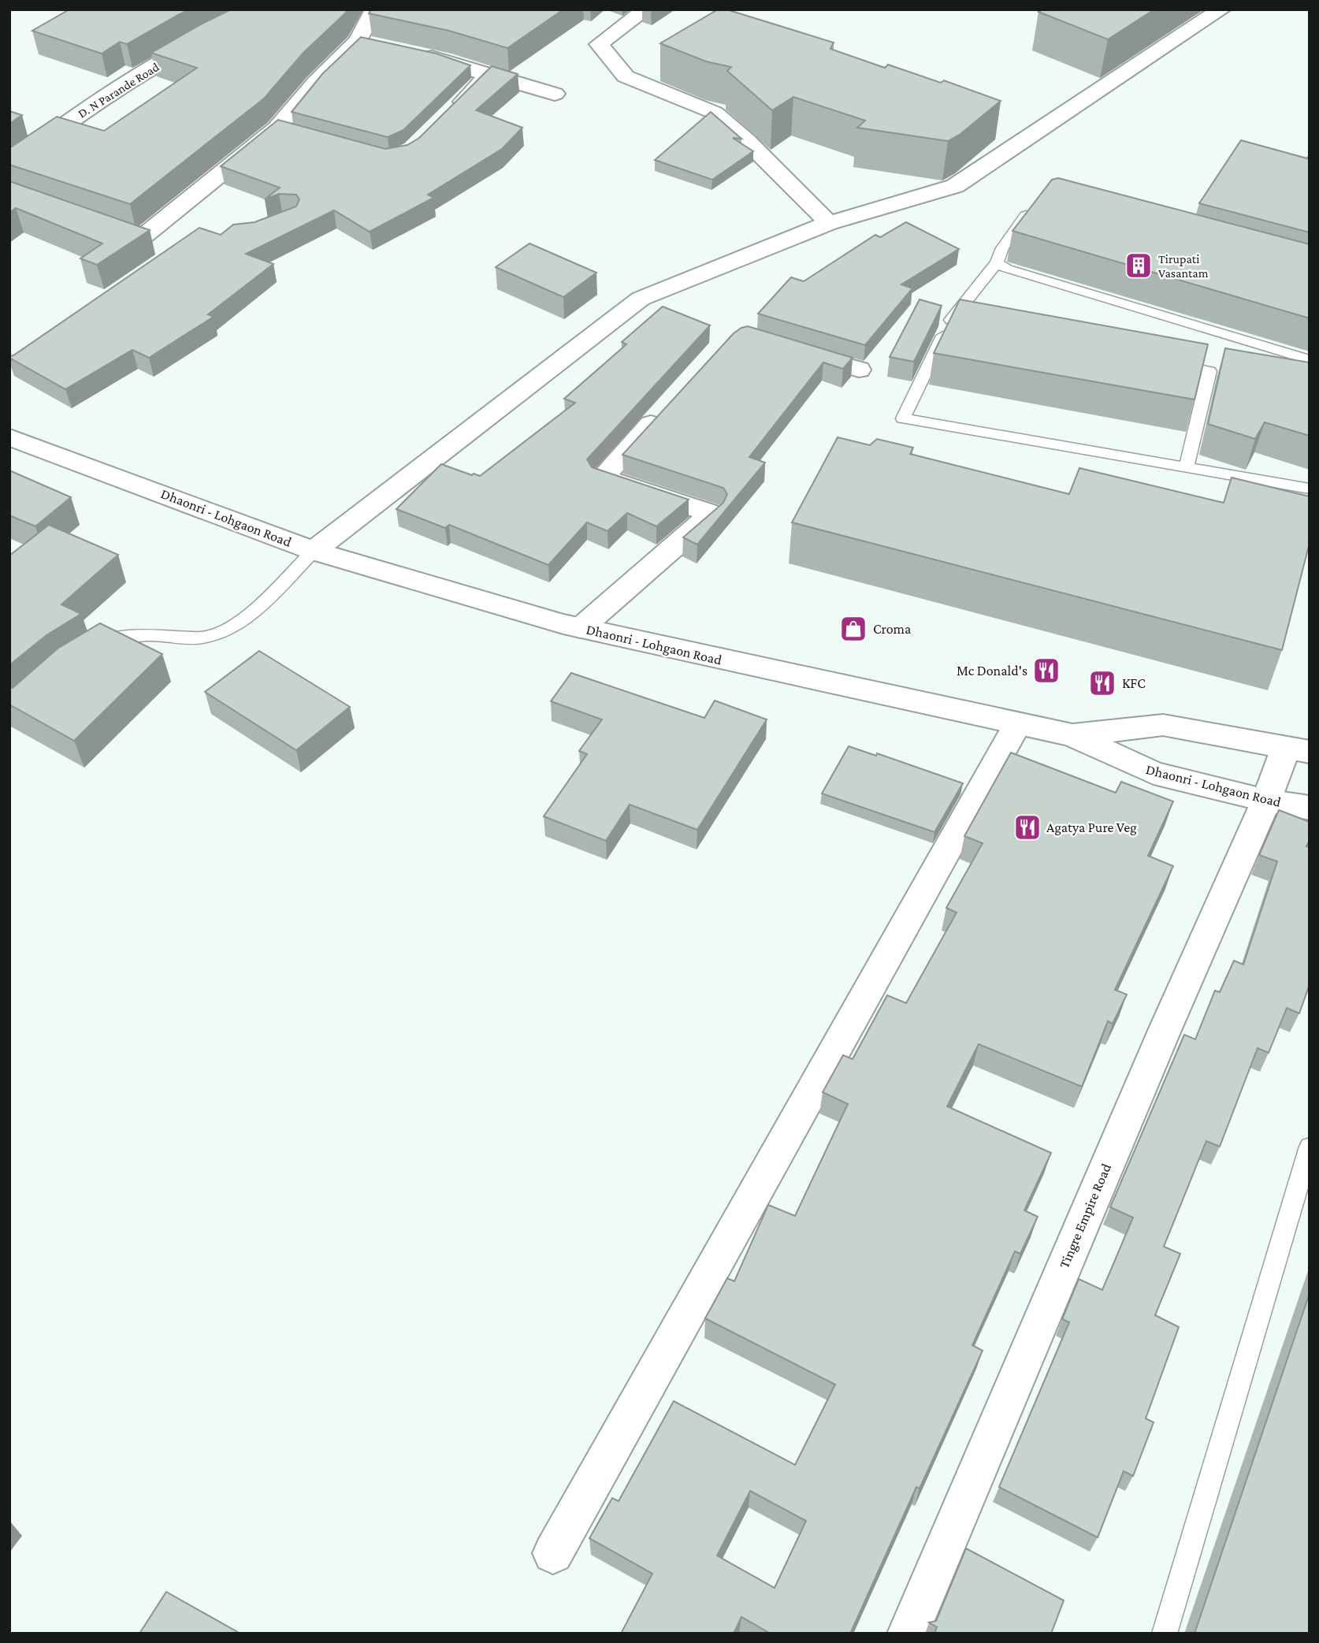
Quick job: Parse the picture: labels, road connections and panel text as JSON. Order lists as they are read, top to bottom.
{
  "streets": {
    "street": ["D. N Parande Road", "Dhaonri - Lohgaon Road", "Tingre Empire Road"]
  },
  "crossings": [
    ["Dhaonri - Lohgaon Road", "Tingre Empire Road"]
  ],
  "places": {
    "building": ["Tirupati Vasantam"],
    "shop": ["Croma"],
    "restaurant": ["Mc Donald's", "KFC", "Agatya Pure Veg"]
  }
}
